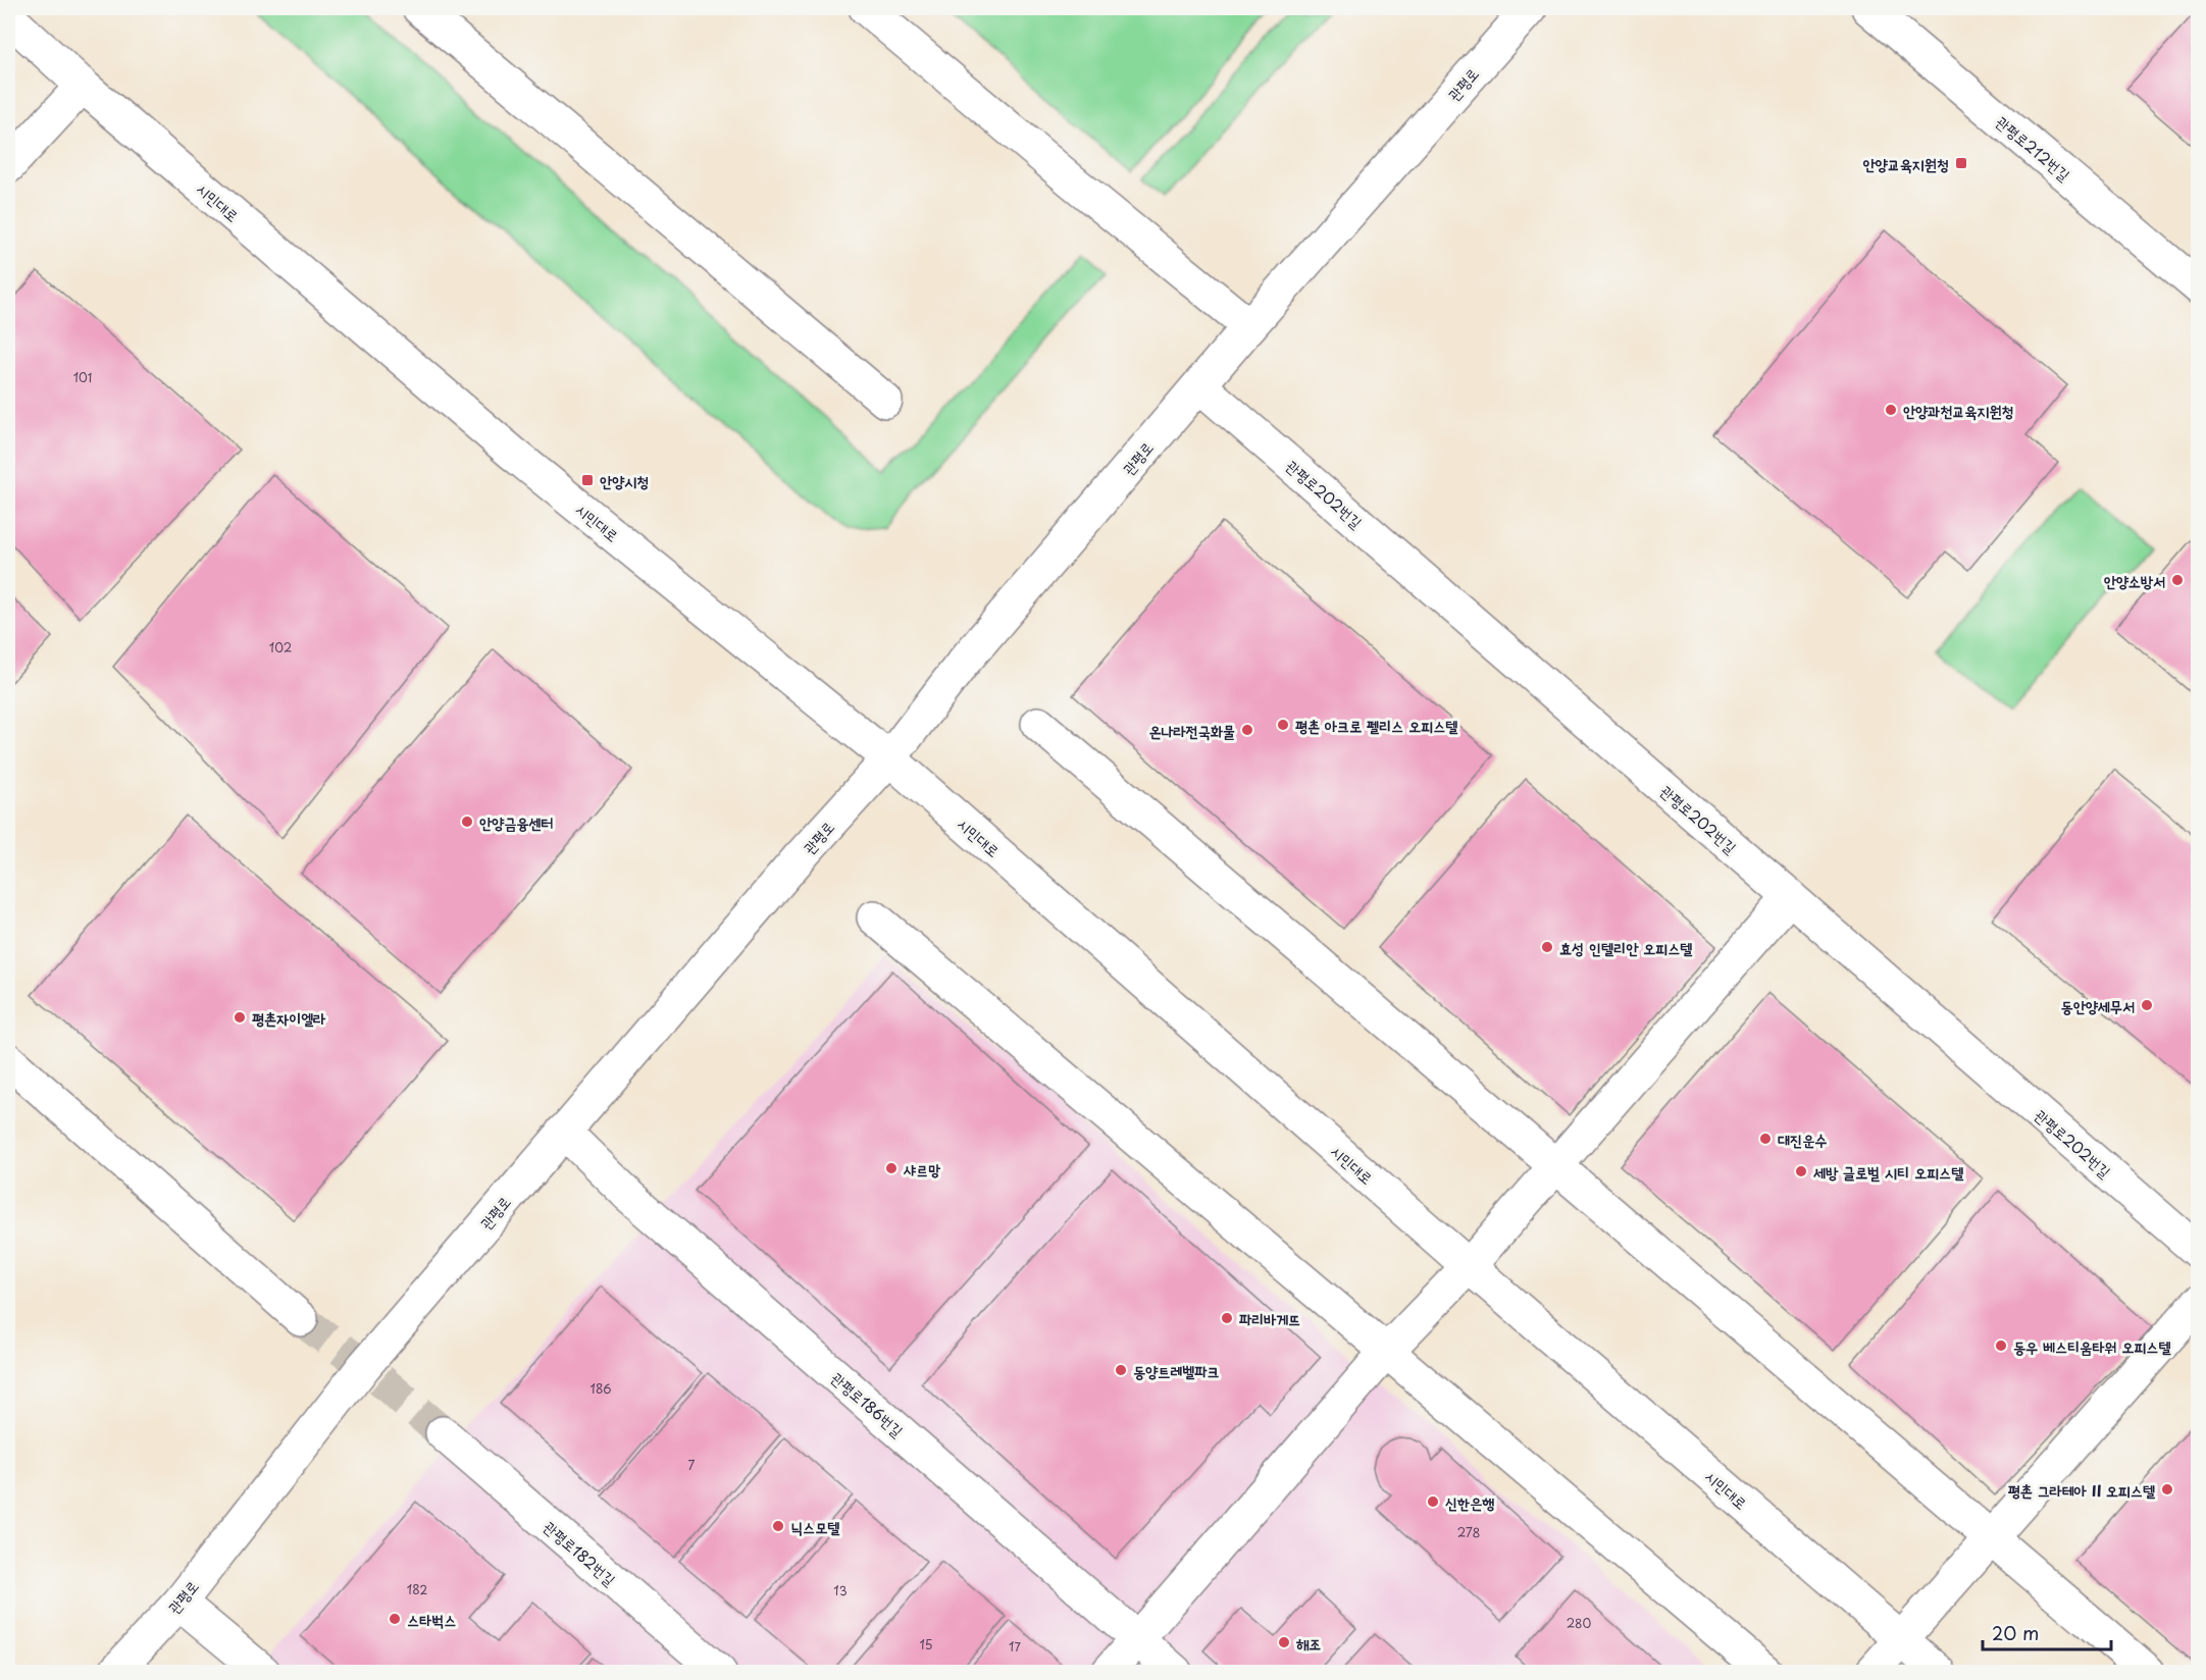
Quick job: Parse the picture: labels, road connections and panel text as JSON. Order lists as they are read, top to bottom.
{
  "streets": {
    "street": [
      "관평로",
      "관평로212번길",
      "시민대로",
      "관평로202번길",
      "관평로186번길",
      "관평로182번길"
    ]
  },
  "crossings": [
    ["관평로", "시민대로"],
    ["관평로", "관평로202번길"],
    ["관평로", "관평로186번길"]
  ],
  "places": {
    "transit": ["안양교육지원청", "안양시청"],
    "other": [
      "안양과천교육지원청",
      "안양소방서",
      "평촌 아크로 펠리스 오피스텔",
      "온나라전국화물",
      "안양금융센터",
      "효성 인텔리안 오피스텔",
      "동안양세무서",
      "평촌자이엘라",
      "대진운수",
      "샤르망",
      "세방 글로벌 시티 오피스텔",
      "파리바게뜨",
      "동우 베스티움타워 오피스텔",
      "동양트레벨파크",
      "평촌 그라테아 II 오피스텔",
      "신한은행",
      "닉스모텔",
      "스타벅스",
      "해조"
    ]
  },
  "house_numbers": [
    "101",
    "102",
    "186",
    "7",
    "278",
    "182",
    "13",
    "280",
    "15",
    "17"
  ],
  "scale_bar": "20 m"
}
